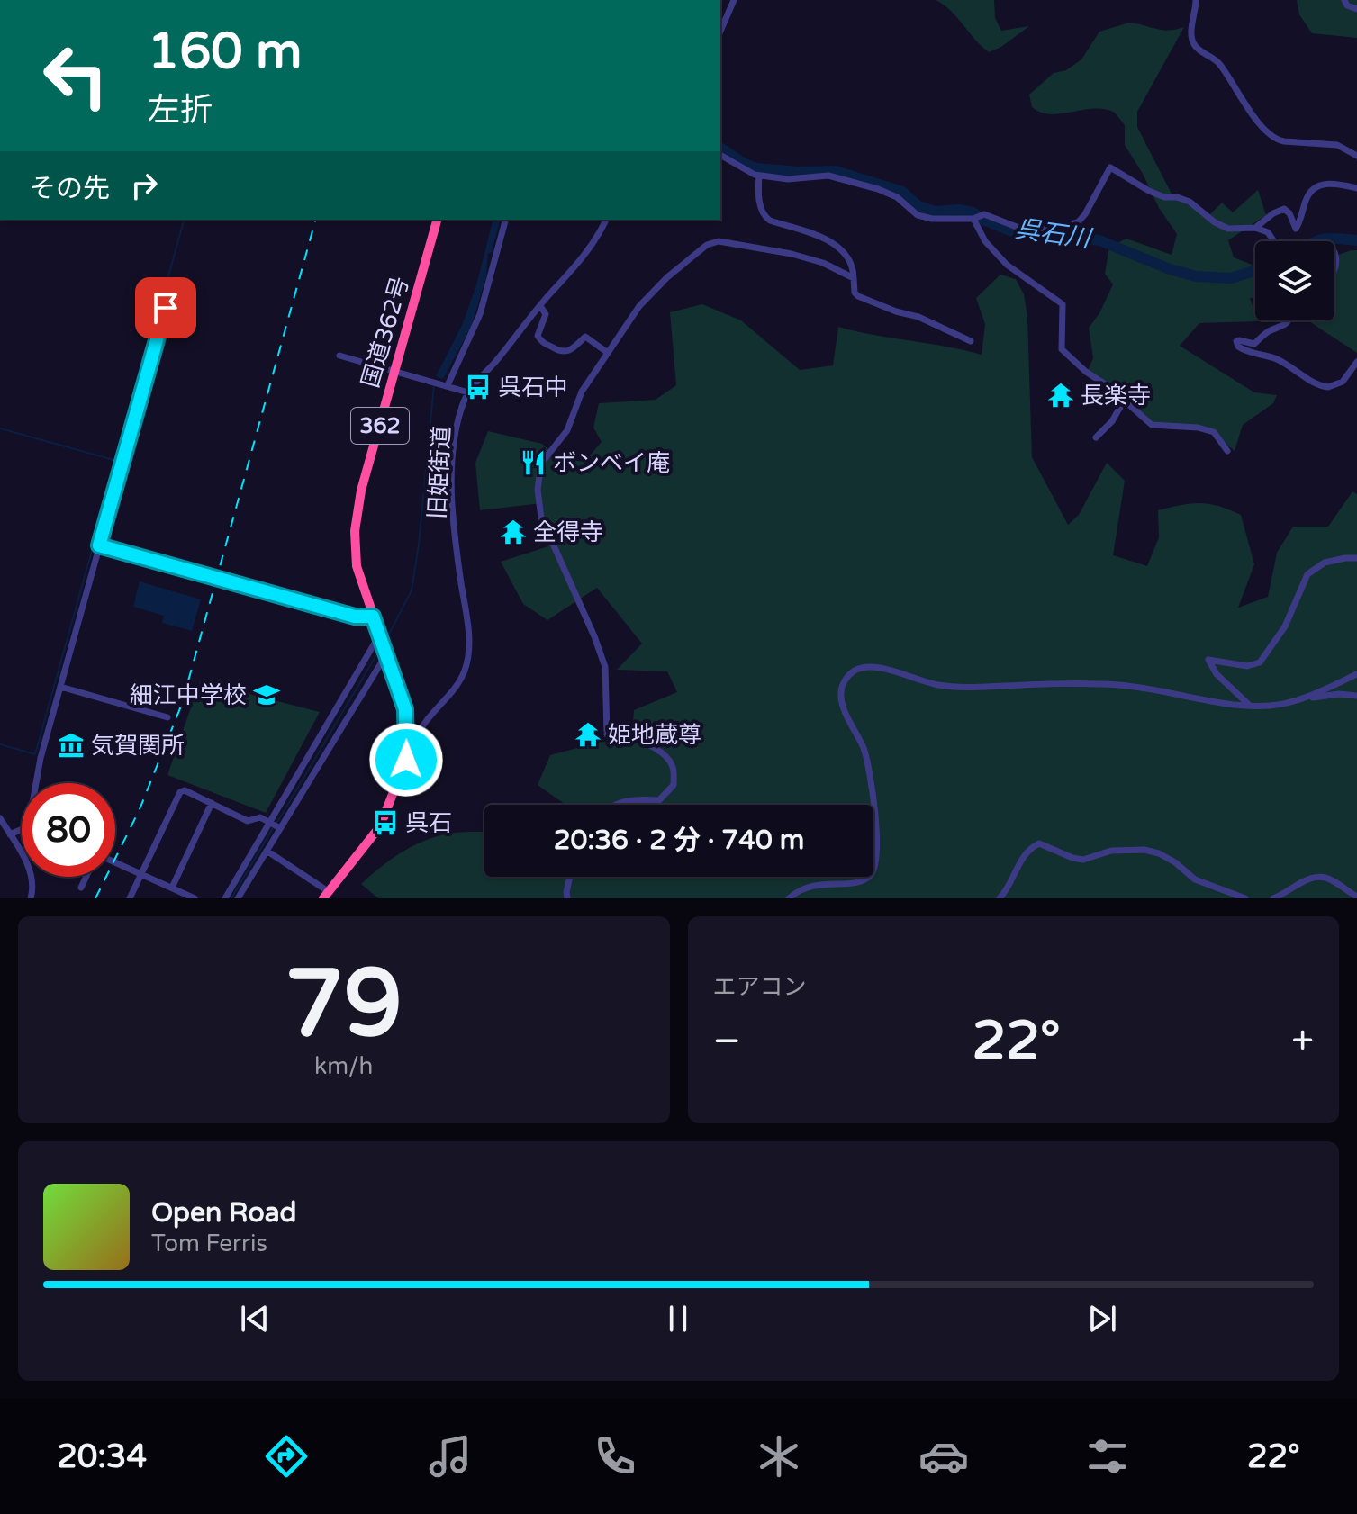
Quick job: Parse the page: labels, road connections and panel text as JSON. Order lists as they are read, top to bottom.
{
  "streets": {
    "highway": ["国道362号", "362"],
    "street": ["旧姫街道"]
  },
  "crossings": [
    ["国道362号", "旧姫街道"]
  ],
  "water": ["呉石川"],
  "places": {
    "bus stop": ["呉石中", "呉石"],
    "temple": ["長楽寺", "全得寺", "姫地蔵尊"],
    "restaurant": ["ボンベイ庵"],
    "school or university": ["細江中学校"],
    "museum": ["気賀関所"]
  },
  "page": {
    "turn": ["160 m", "左折"],
    "then": "その先",
    "limit": "80",
    "trip": "20:36 · 2 分 · 740 m",
    "tile": [
      ["79", "km/h"],
      "エアコン"
    ],
    "heat": ["−", "22°", "+"],
    "song": ["Open Road", "Tom Ferris"],
    "tabs": ["20:34", "22°"]
  }
}
